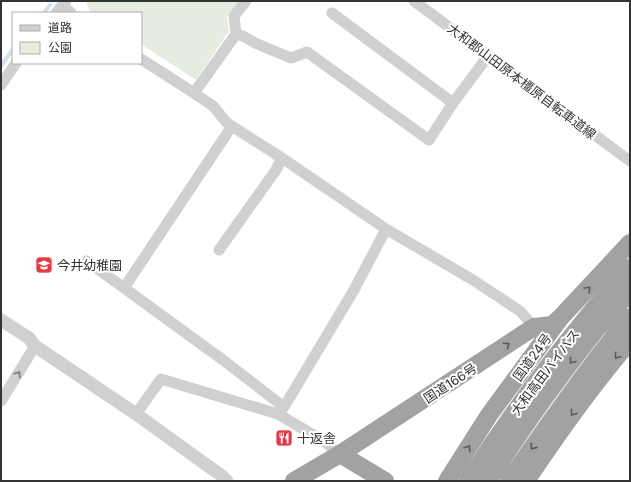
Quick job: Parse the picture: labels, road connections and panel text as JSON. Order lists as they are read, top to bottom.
{
  "streets": {
    "highway": ["国道24号", "大和高田バイパス", "国道166号"],
    "street": ["大和郡山田原本橿原自転車道線"]
  },
  "crossings": [
    ["国道24号", "国道166号"]
  ],
  "places": {
    "school or university": ["今井幼稚園"],
    "restaurant": ["十返舎"]
  },
  "legend": ["道路", "公園"]
}
